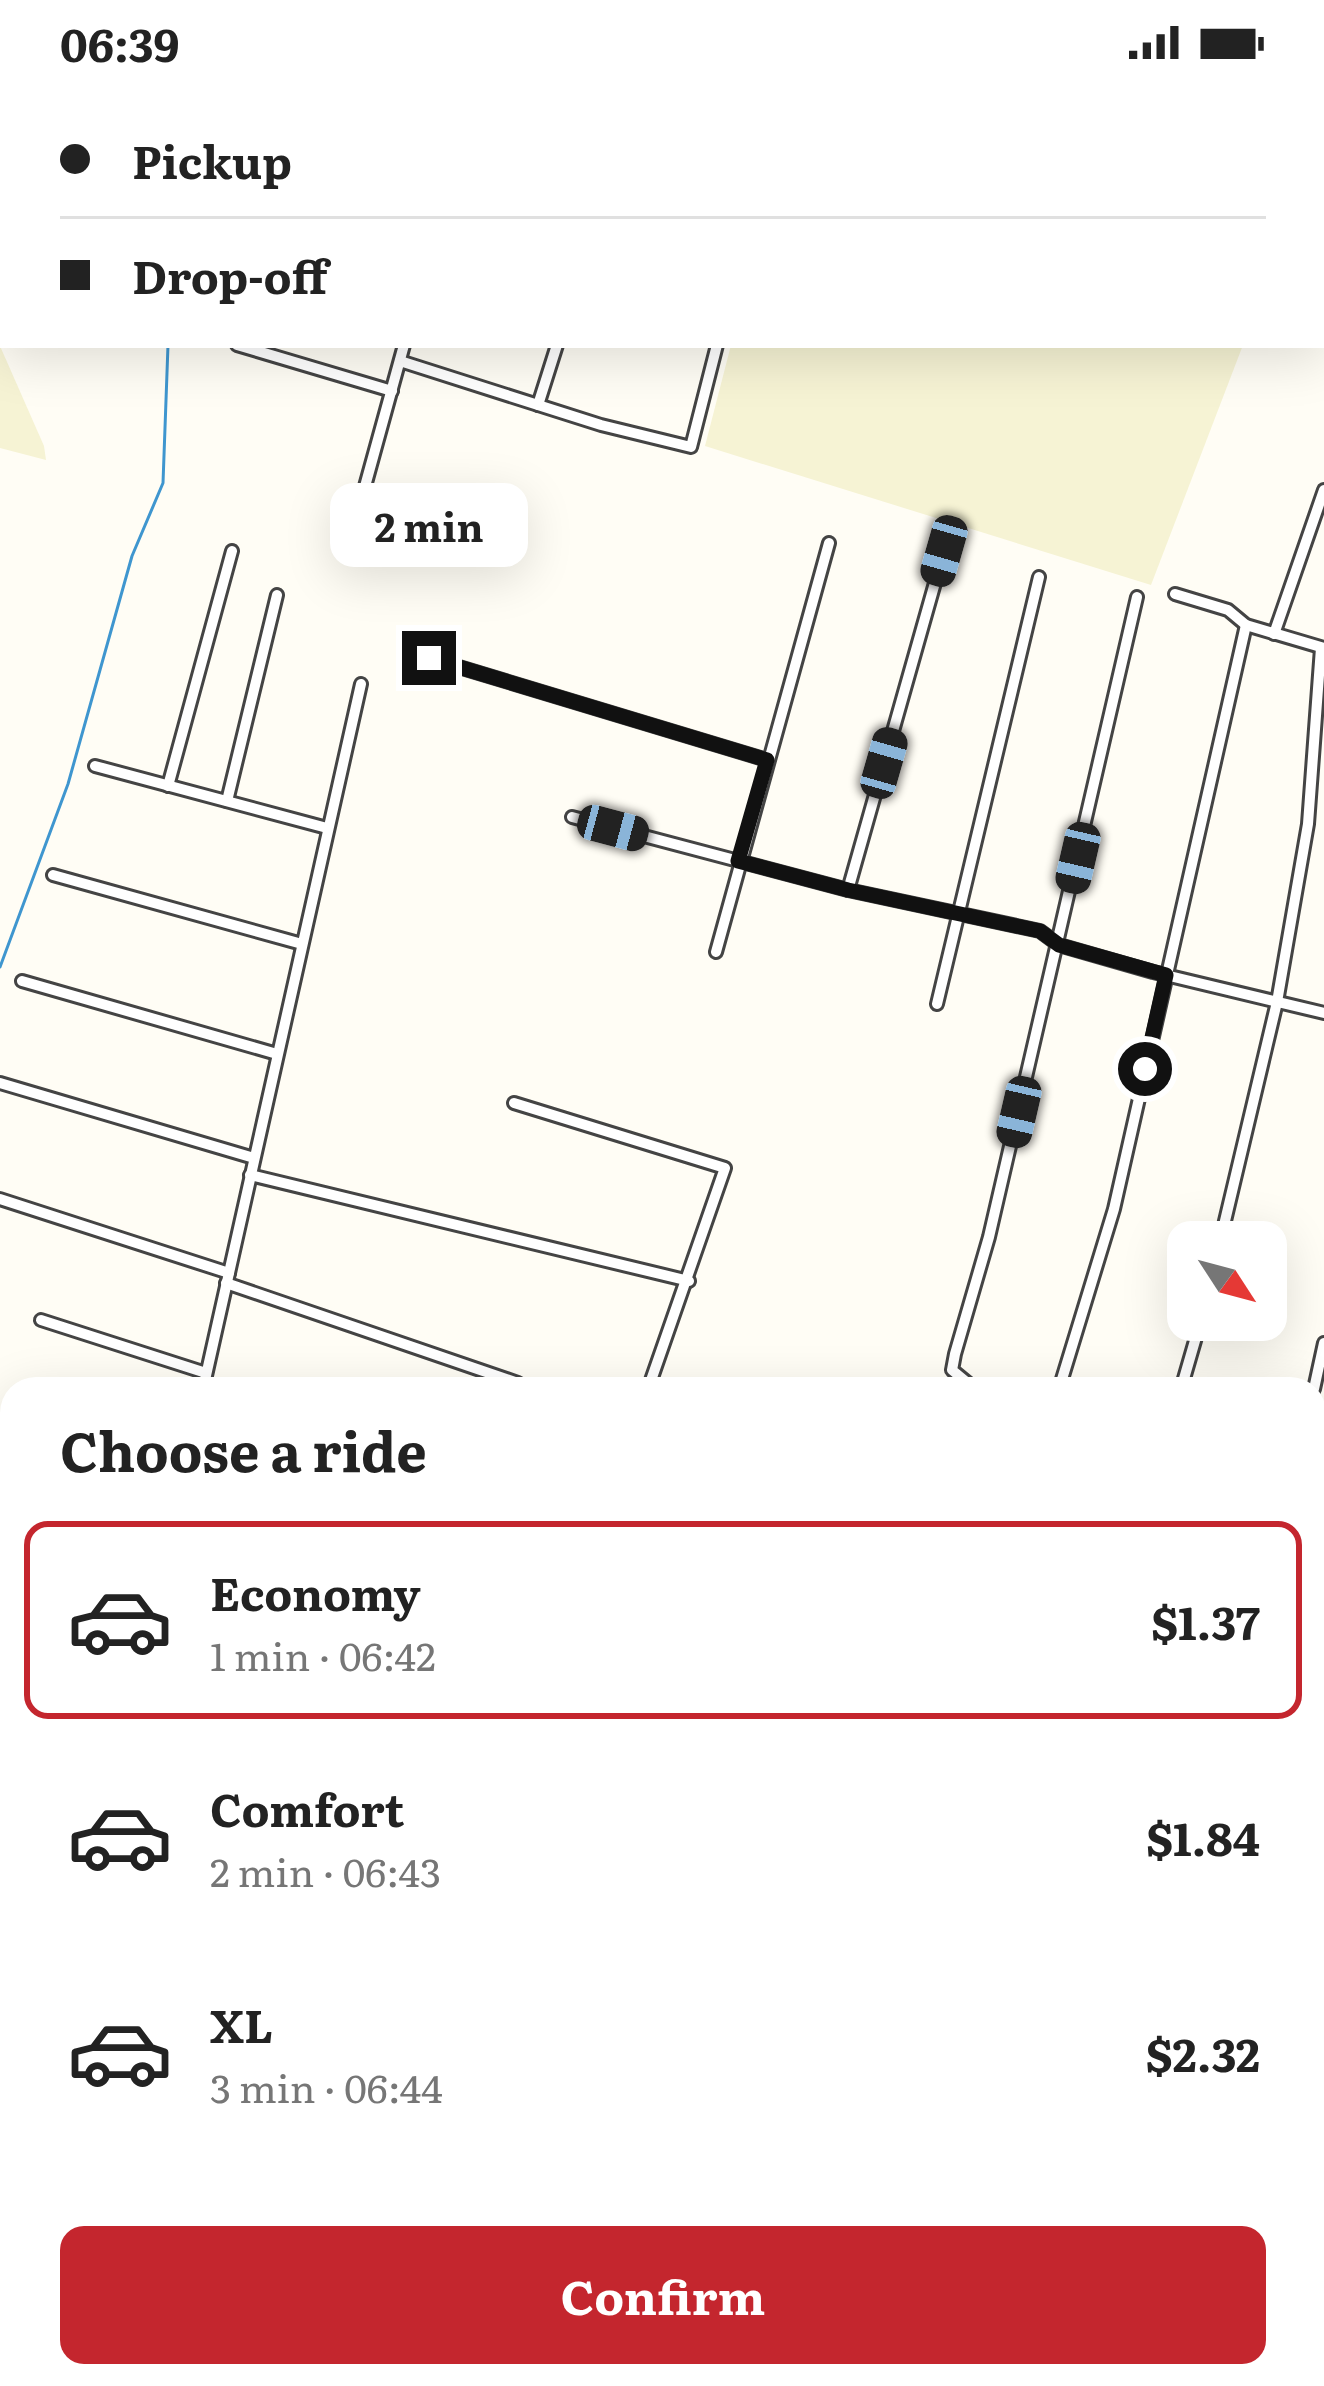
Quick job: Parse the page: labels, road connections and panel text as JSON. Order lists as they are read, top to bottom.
{
  "north": "bottom right",
  "page": {
    "status": "06:39",
    "banner": ["Pickup", "Drop-off"],
    "bubble": "2 min",
    "heading": "Choose a ride",
    "list": [
      {
        "name": "Economy",
        "note": "1 min · 06:42",
        "value": "$1.37"
      },
      {
        "name": "Comfort",
        "note": "2 min · 06:43",
        "value": "$1.84"
      },
      {
        "name": "XL",
        "note": "3 min · 06:44",
        "value": "$2.32"
      }
    ],
    "buttons": "Confirm"
  }
}
